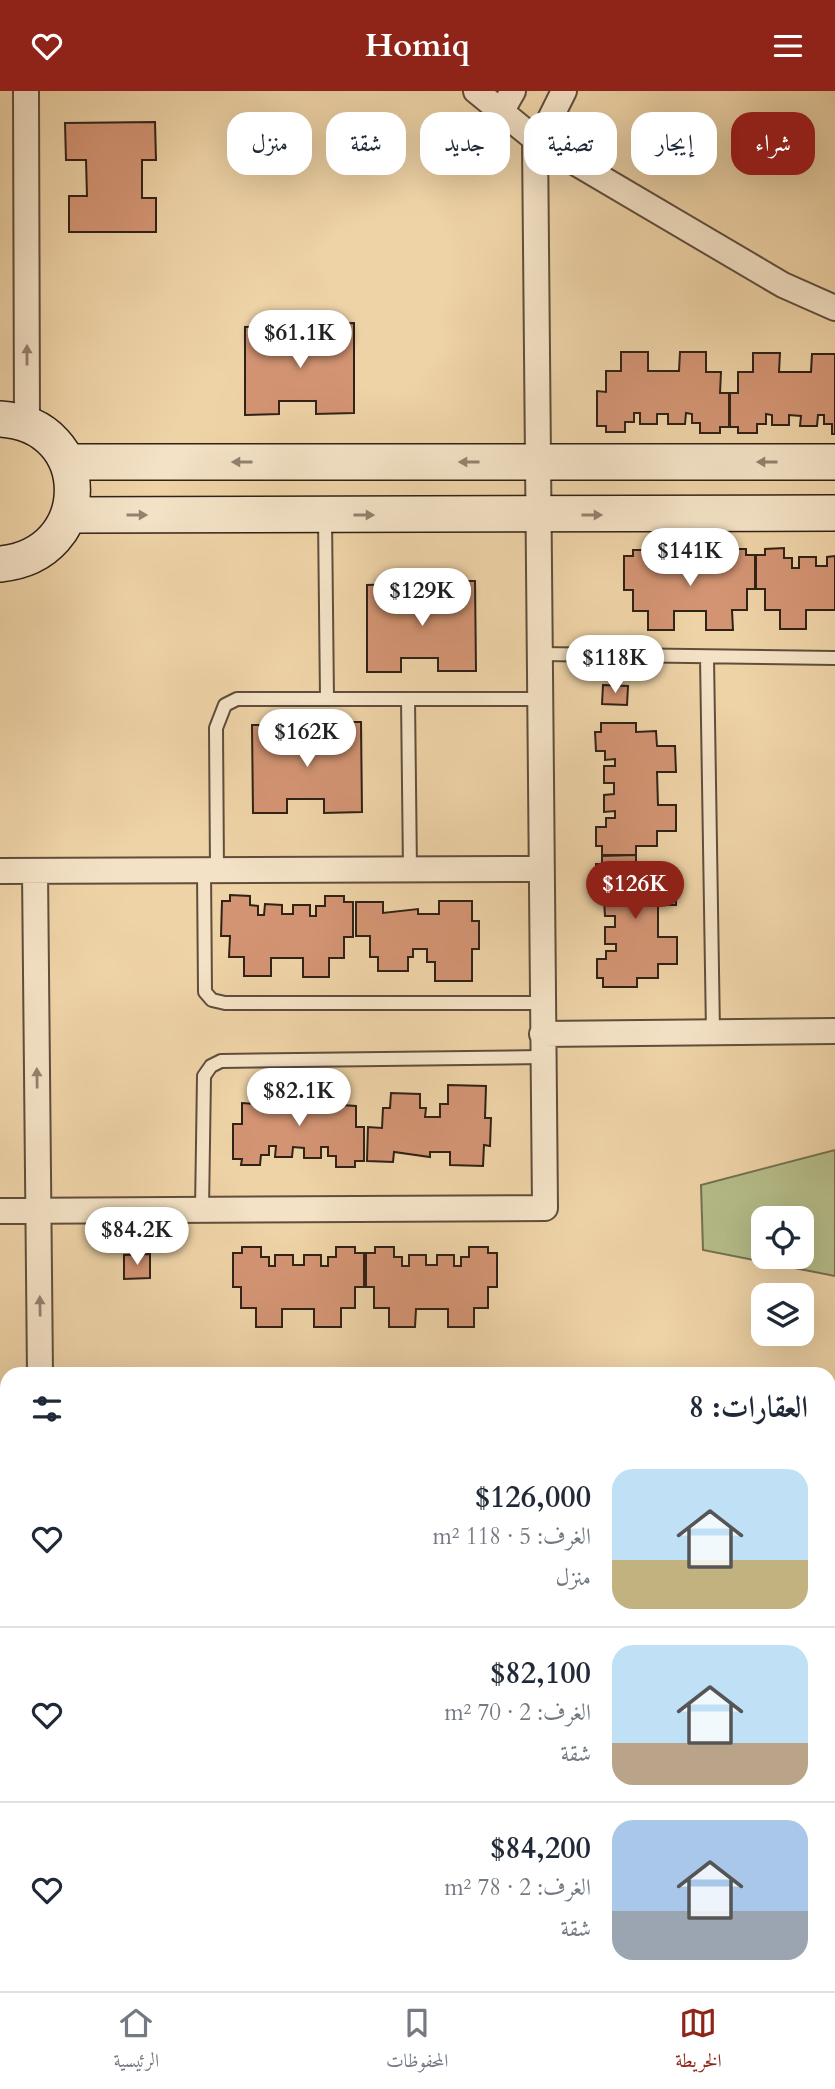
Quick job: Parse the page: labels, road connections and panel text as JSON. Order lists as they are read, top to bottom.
{
  "page": {
    "header": "Homiq",
    "chip": [
      "شراء",
      "إيجار",
      "تصفية",
      "جديد",
      "شقة",
      "منزل"
    ],
    "price": [
      "$61.1K",
      "$141K",
      "$129K",
      "$118K",
      "$162K",
      "$126K",
      "$82.1K",
      "$84.2K"
    ],
    "heading": "العقارات: 8",
    "list": [
      {
        "name": "$126,000",
        "note": "الغرف: 5 · 118 m² · منزل"
      },
      {
        "name": "$82,100",
        "note": "الغرف: 2 · 70 m² · شقة"
      },
      {
        "name": "$84,200",
        "note": "الغرف: 2 · 78 m² · شقة"
      }
    ],
    "tabs": ["الخريطة", "المحفوظات", "الرئيسية"]
  }
}
